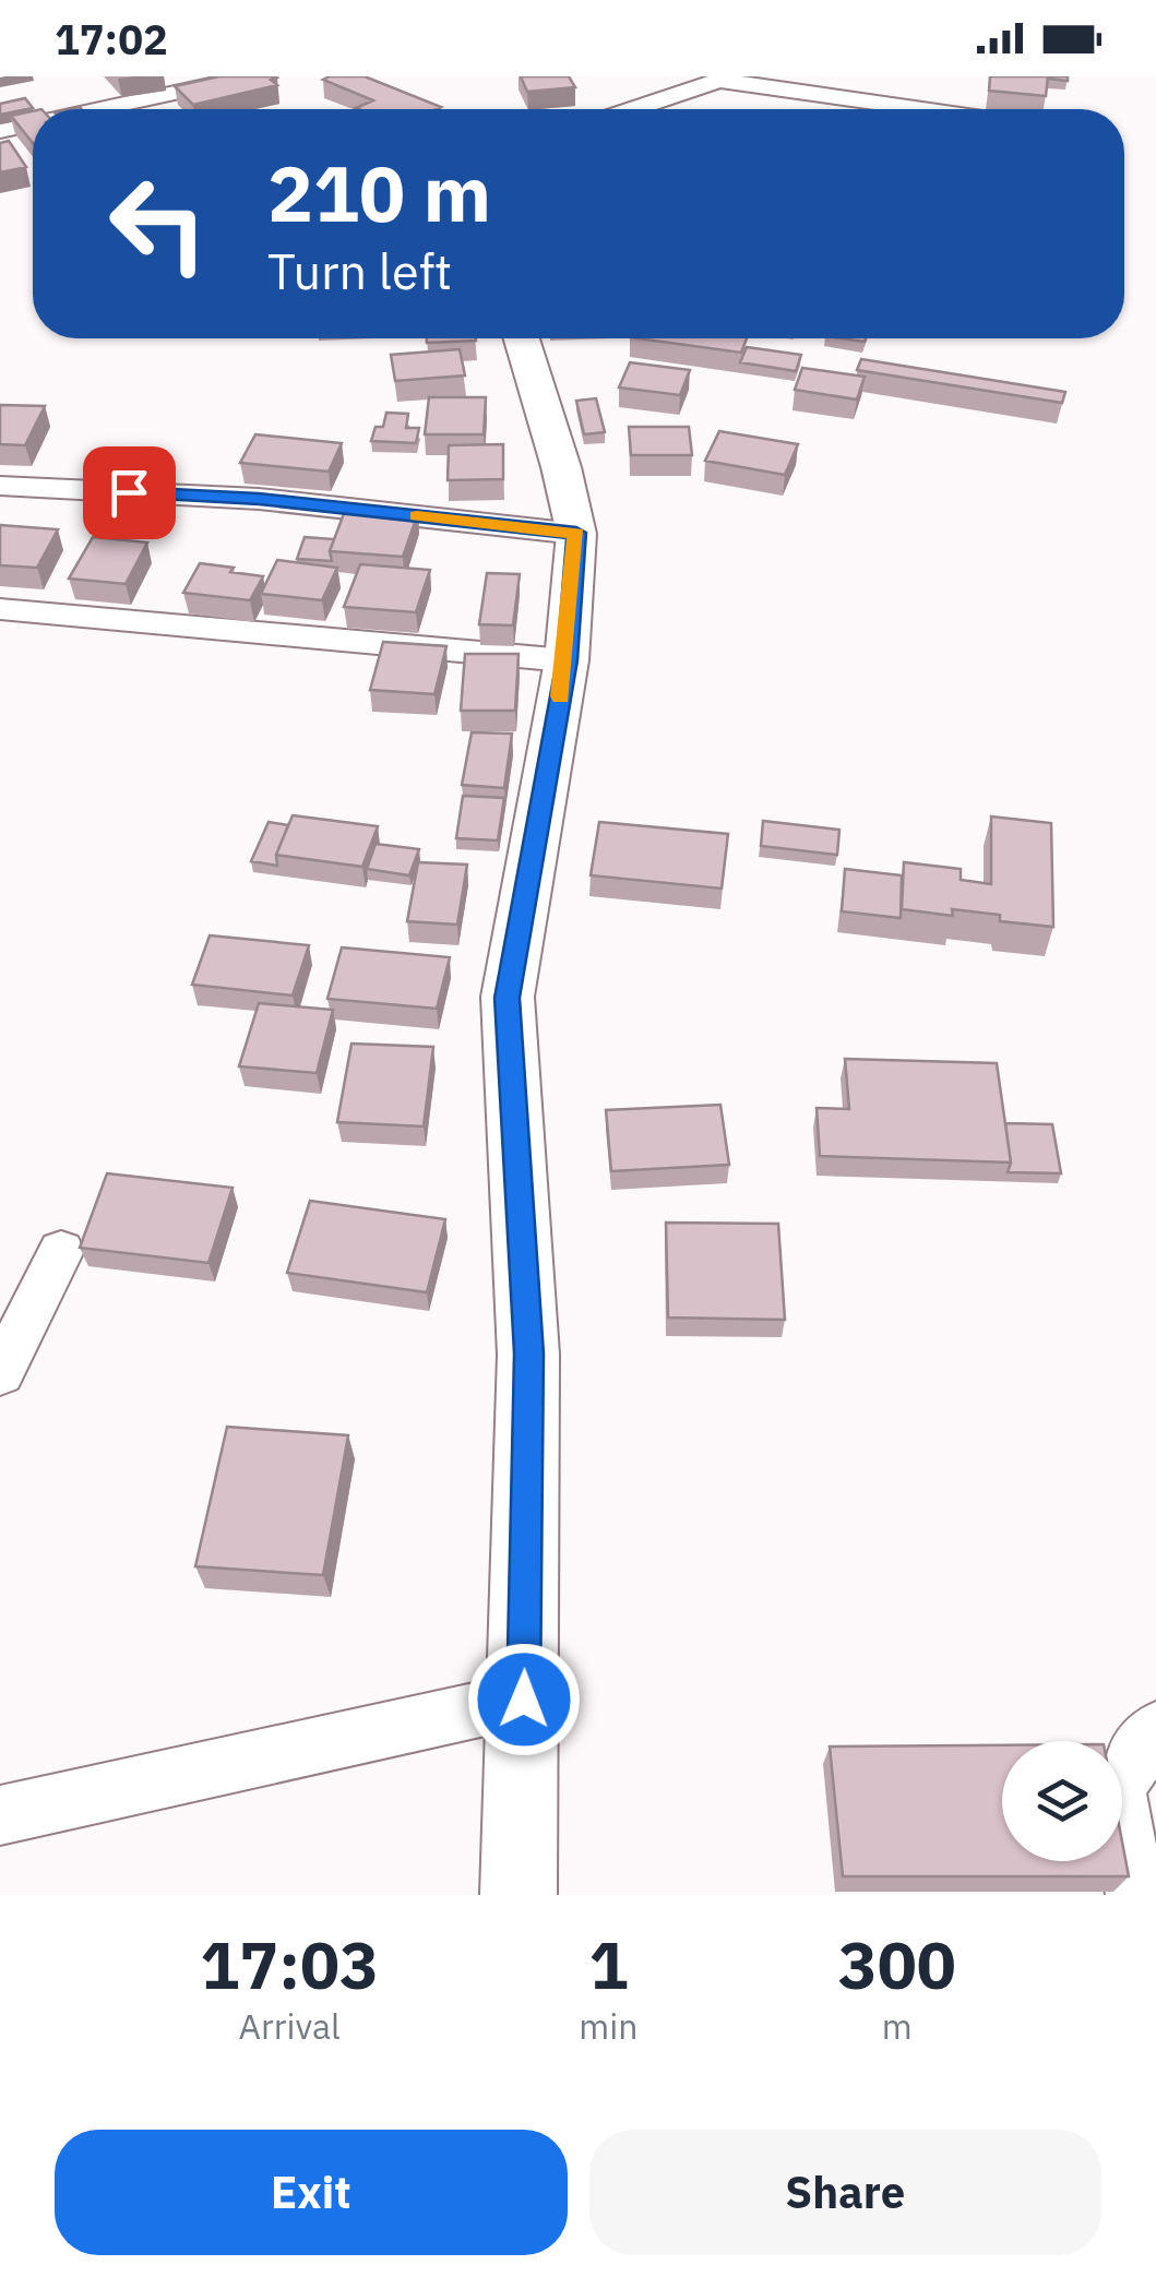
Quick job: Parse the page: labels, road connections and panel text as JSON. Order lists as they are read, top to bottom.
{
  "page": {
    "status": "17:02",
    "turn": ["210 m", "Turn left"],
    "eta": [
      "17:03",
      "Arrival",
      "1",
      "min",
      "300",
      "m"
    ],
    "buttons": ["Exit", "Share"]
  }
}
